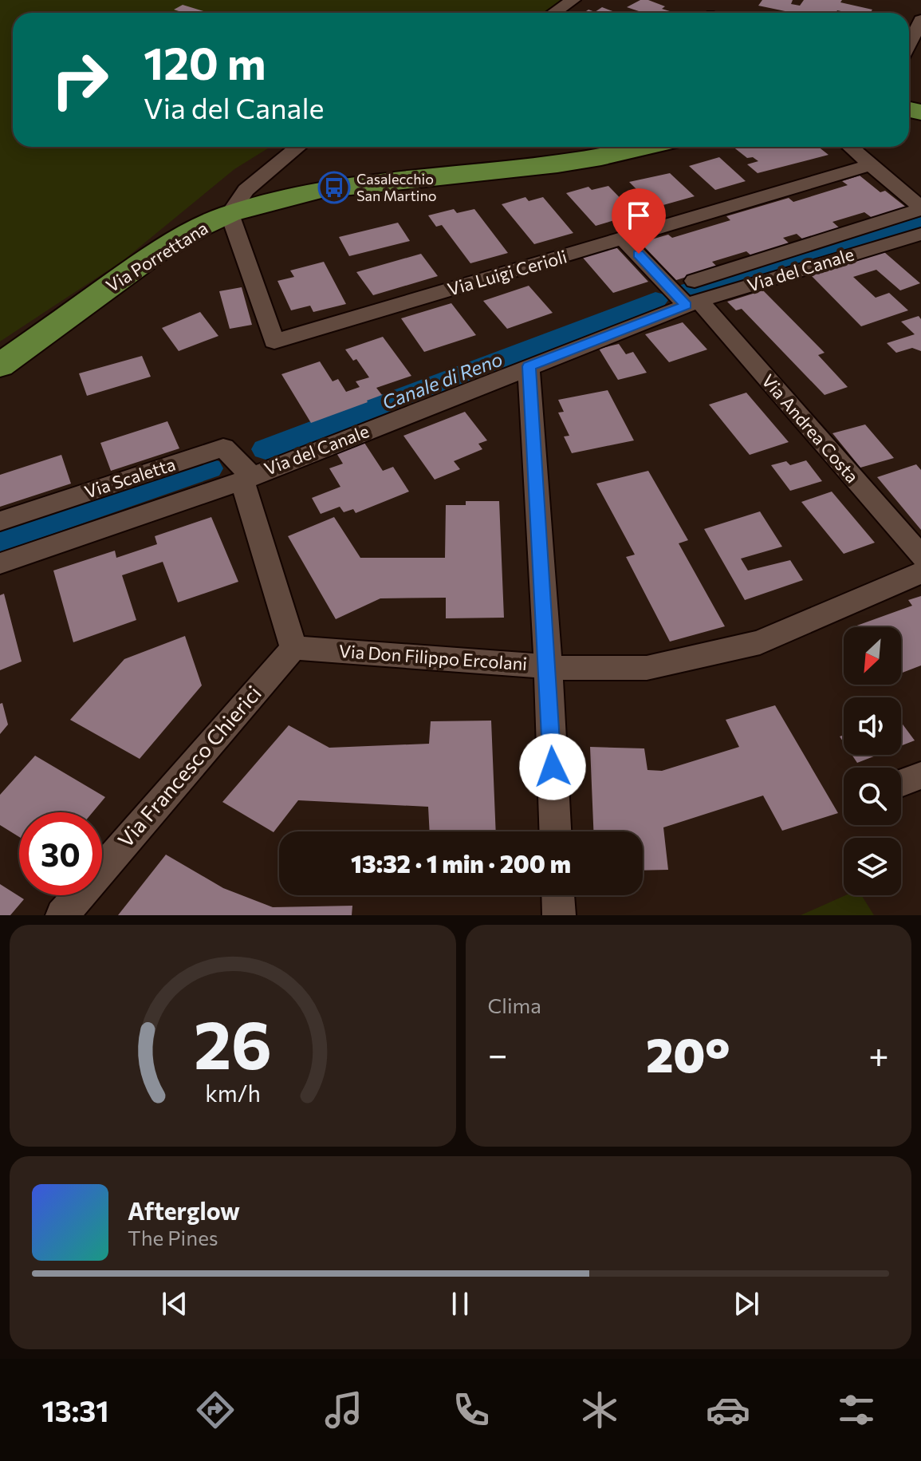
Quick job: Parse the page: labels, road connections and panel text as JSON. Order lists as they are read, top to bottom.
{
  "streets": {
    "main road": ["Via Porrettana"],
    "street": [
      "Via del Canale",
      "Via Luigi Cerioli",
      "Via Andrea Costa",
      "Via Scaletta",
      "Via Don Filippo Ercolani",
      "Via Francesco Chierici"
    ]
  },
  "crossings": [
    ["Via Porrettana", "Via Luigi Cerioli"],
    ["Via del Canale", "Via Andrea Costa"],
    ["Via del Canale", "Via Scaletta"],
    ["Via Luigi Cerioli", "Via Andrea Costa"],
    ["Via Don Filippo Ercolani", "Via Francesco Chierici"]
  ],
  "water": ["Canale di Reno"],
  "places": {
    "bus stop": ["Casalecchio San Martino"]
  },
  "north": "bottom left",
  "page": {
    "turn": ["120 m", "Via del Canale"],
    "limit": "30",
    "trip": "13:32 · 1 min · 200 m",
    "tile": "Clima",
    "heat": ["−", "20°", "+"],
    "song": ["Afterglow", "The Pines"],
    "tabs": "13:31",
    "gauge": ["26", "km/h"]
  }
}
